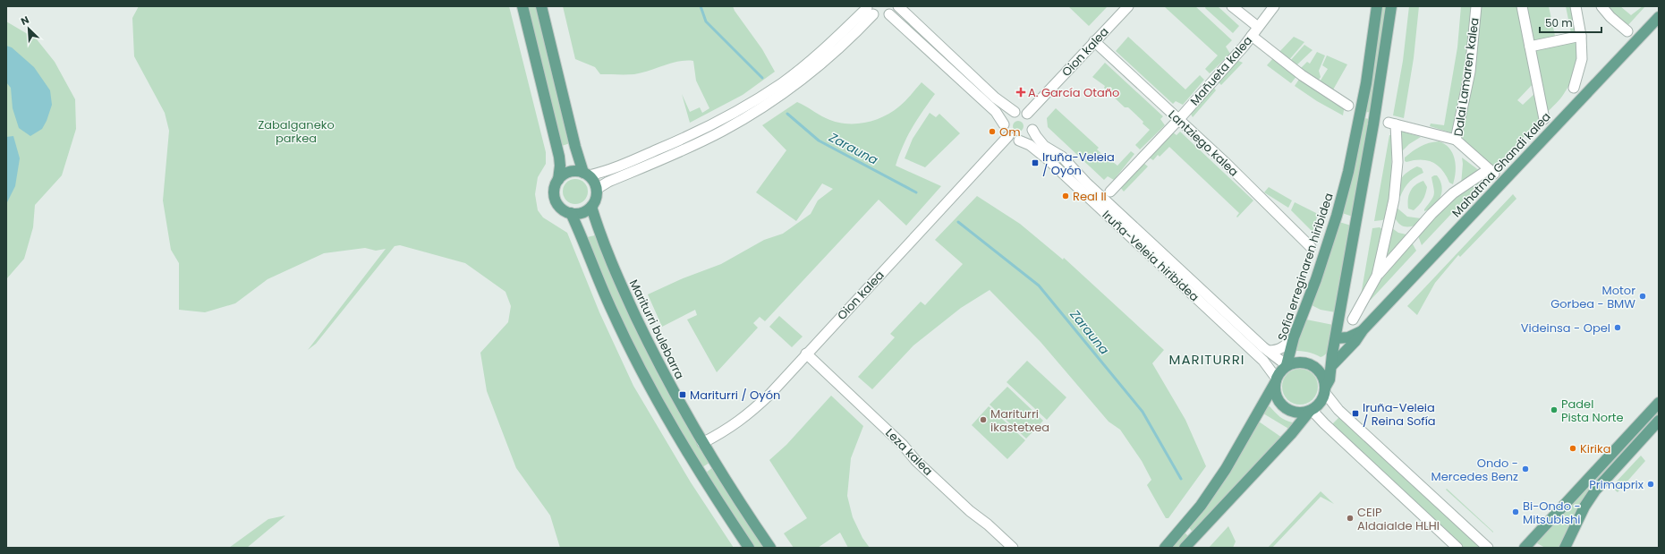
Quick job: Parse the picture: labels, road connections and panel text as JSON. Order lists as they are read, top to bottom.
{
  "streets": {
    "main road": ["Mahatma Ghandi kalea", "Sofia erreginaren hiribidea", "Mariturri bulebarra"],
    "street": [
      "Oion kalea",
      "Mañueta kalea",
      "Dalai Lamaren kalea",
      "Lantziego kalea",
      "Iruña-Veleia hiribidea",
      "Leza kalea"
    ]
  },
  "crossings": [
    ["Oion kalea", "Lantziego kalea"],
    ["Oion kalea", "Iruña-Veleia hiribidea"],
    ["Oion kalea", "Mariturri bulebarra"],
    ["Oion kalea", "Leza kalea"],
    ["Mañueta kalea", "Lantziego kalea"],
    ["Iruña-Veleia hiribidea", "Sofia erreginaren hiribidea"]
  ],
  "districts": ["MARITURRI"],
  "water": ["Zarauna"],
  "parks": ["Zabalganeko parkea"],
  "places": {
    "health": ["A. García Otaño"],
    "other": [
      "Om",
      "Real II",
      "Motor Gorbea - BMW",
      "Videinsa - Opel",
      "Padel Pista Norte",
      "Mariturri ikastetxea",
      "Kirika",
      "Ondo - Mercedes Benz",
      "Primaprix",
      "Bi-Ondo - Mitsubishi",
      "CEIP Aldaialde HLHI"
    ],
    "transit": ["Iruña-Veleia / Oyón", "Mariturri / Oyón", "Iruña-Veleia / Reina Sofía"]
  },
  "scale_bar": "50 m",
  "north": "top left"
}
